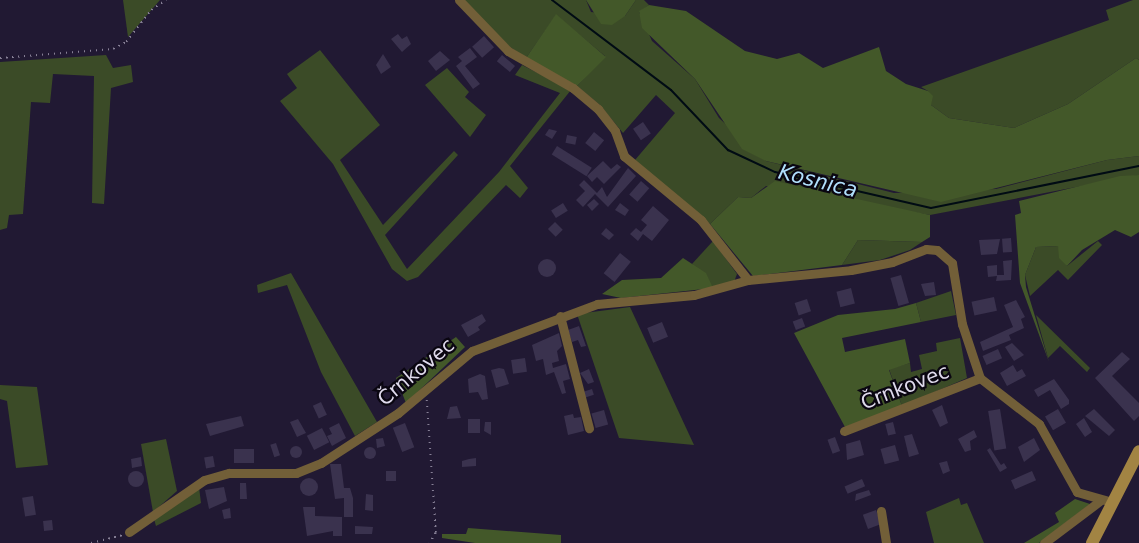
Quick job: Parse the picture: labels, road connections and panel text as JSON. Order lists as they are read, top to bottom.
{
  "streets": {
    "street": ["Črnkovec"]
  },
  "water": ["Kosnica"]
}
